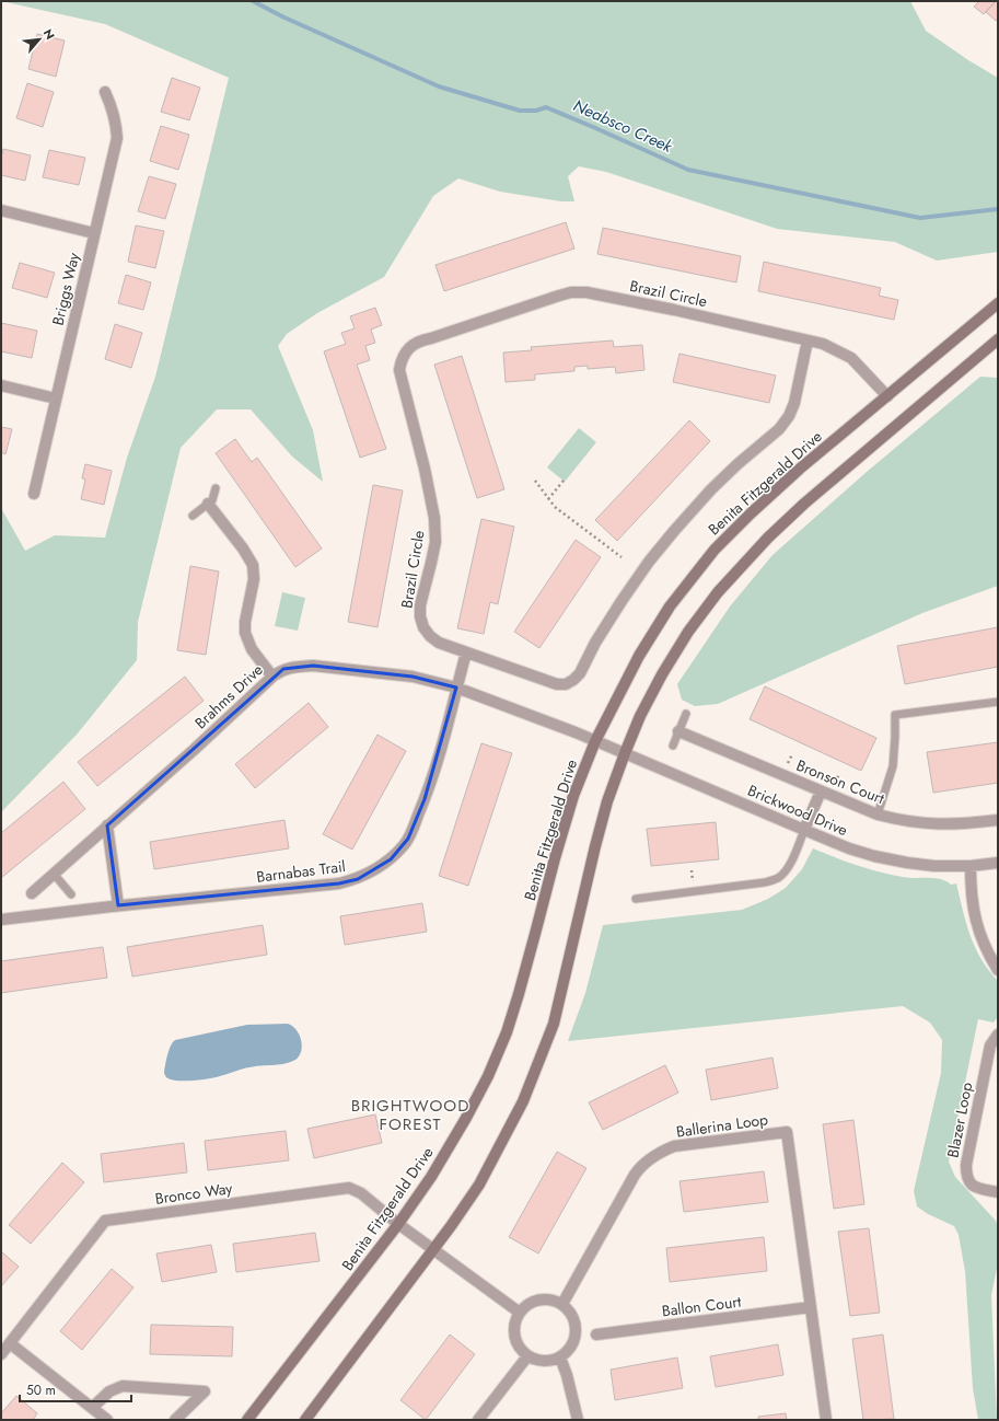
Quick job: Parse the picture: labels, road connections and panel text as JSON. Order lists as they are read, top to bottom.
{
  "streets": {
    "main road": ["Benita Fitzgerald Drive"],
    "street": [
      "Briggs Way",
      "Brazil Circle",
      "Brahms Drive",
      "Bronson Court",
      "Brickwood Drive",
      "Barnabas Trail",
      "Blazer Loop",
      "Ballerina Loop",
      "Bronco Way",
      "Ballon Court"
    ]
  },
  "crossings": [
    ["Brazil Circle", "Benita Fitzgerald Drive"],
    ["Brazil Circle", "Barnabas Trail"],
    ["Benita Fitzgerald Drive", "Brahms Drive"],
    ["Benita Fitzgerald Drive", "Brickwood Drive"],
    ["Benita Fitzgerald Drive", "Bronco Way"],
    ["Brahms Drive", "Brickwood Drive"],
    ["Brahms Drive", "Barnabas Trail"],
    ["Ballerina Loop", "Bronco Way"],
    ["Ballerina Loop", "Ballon Court"]
  ],
  "districts": ["BRIGHTWOOD FOREST"],
  "water": ["Neabsco Creek"],
  "scale_bar": "50 m",
  "north": "top right"
}
